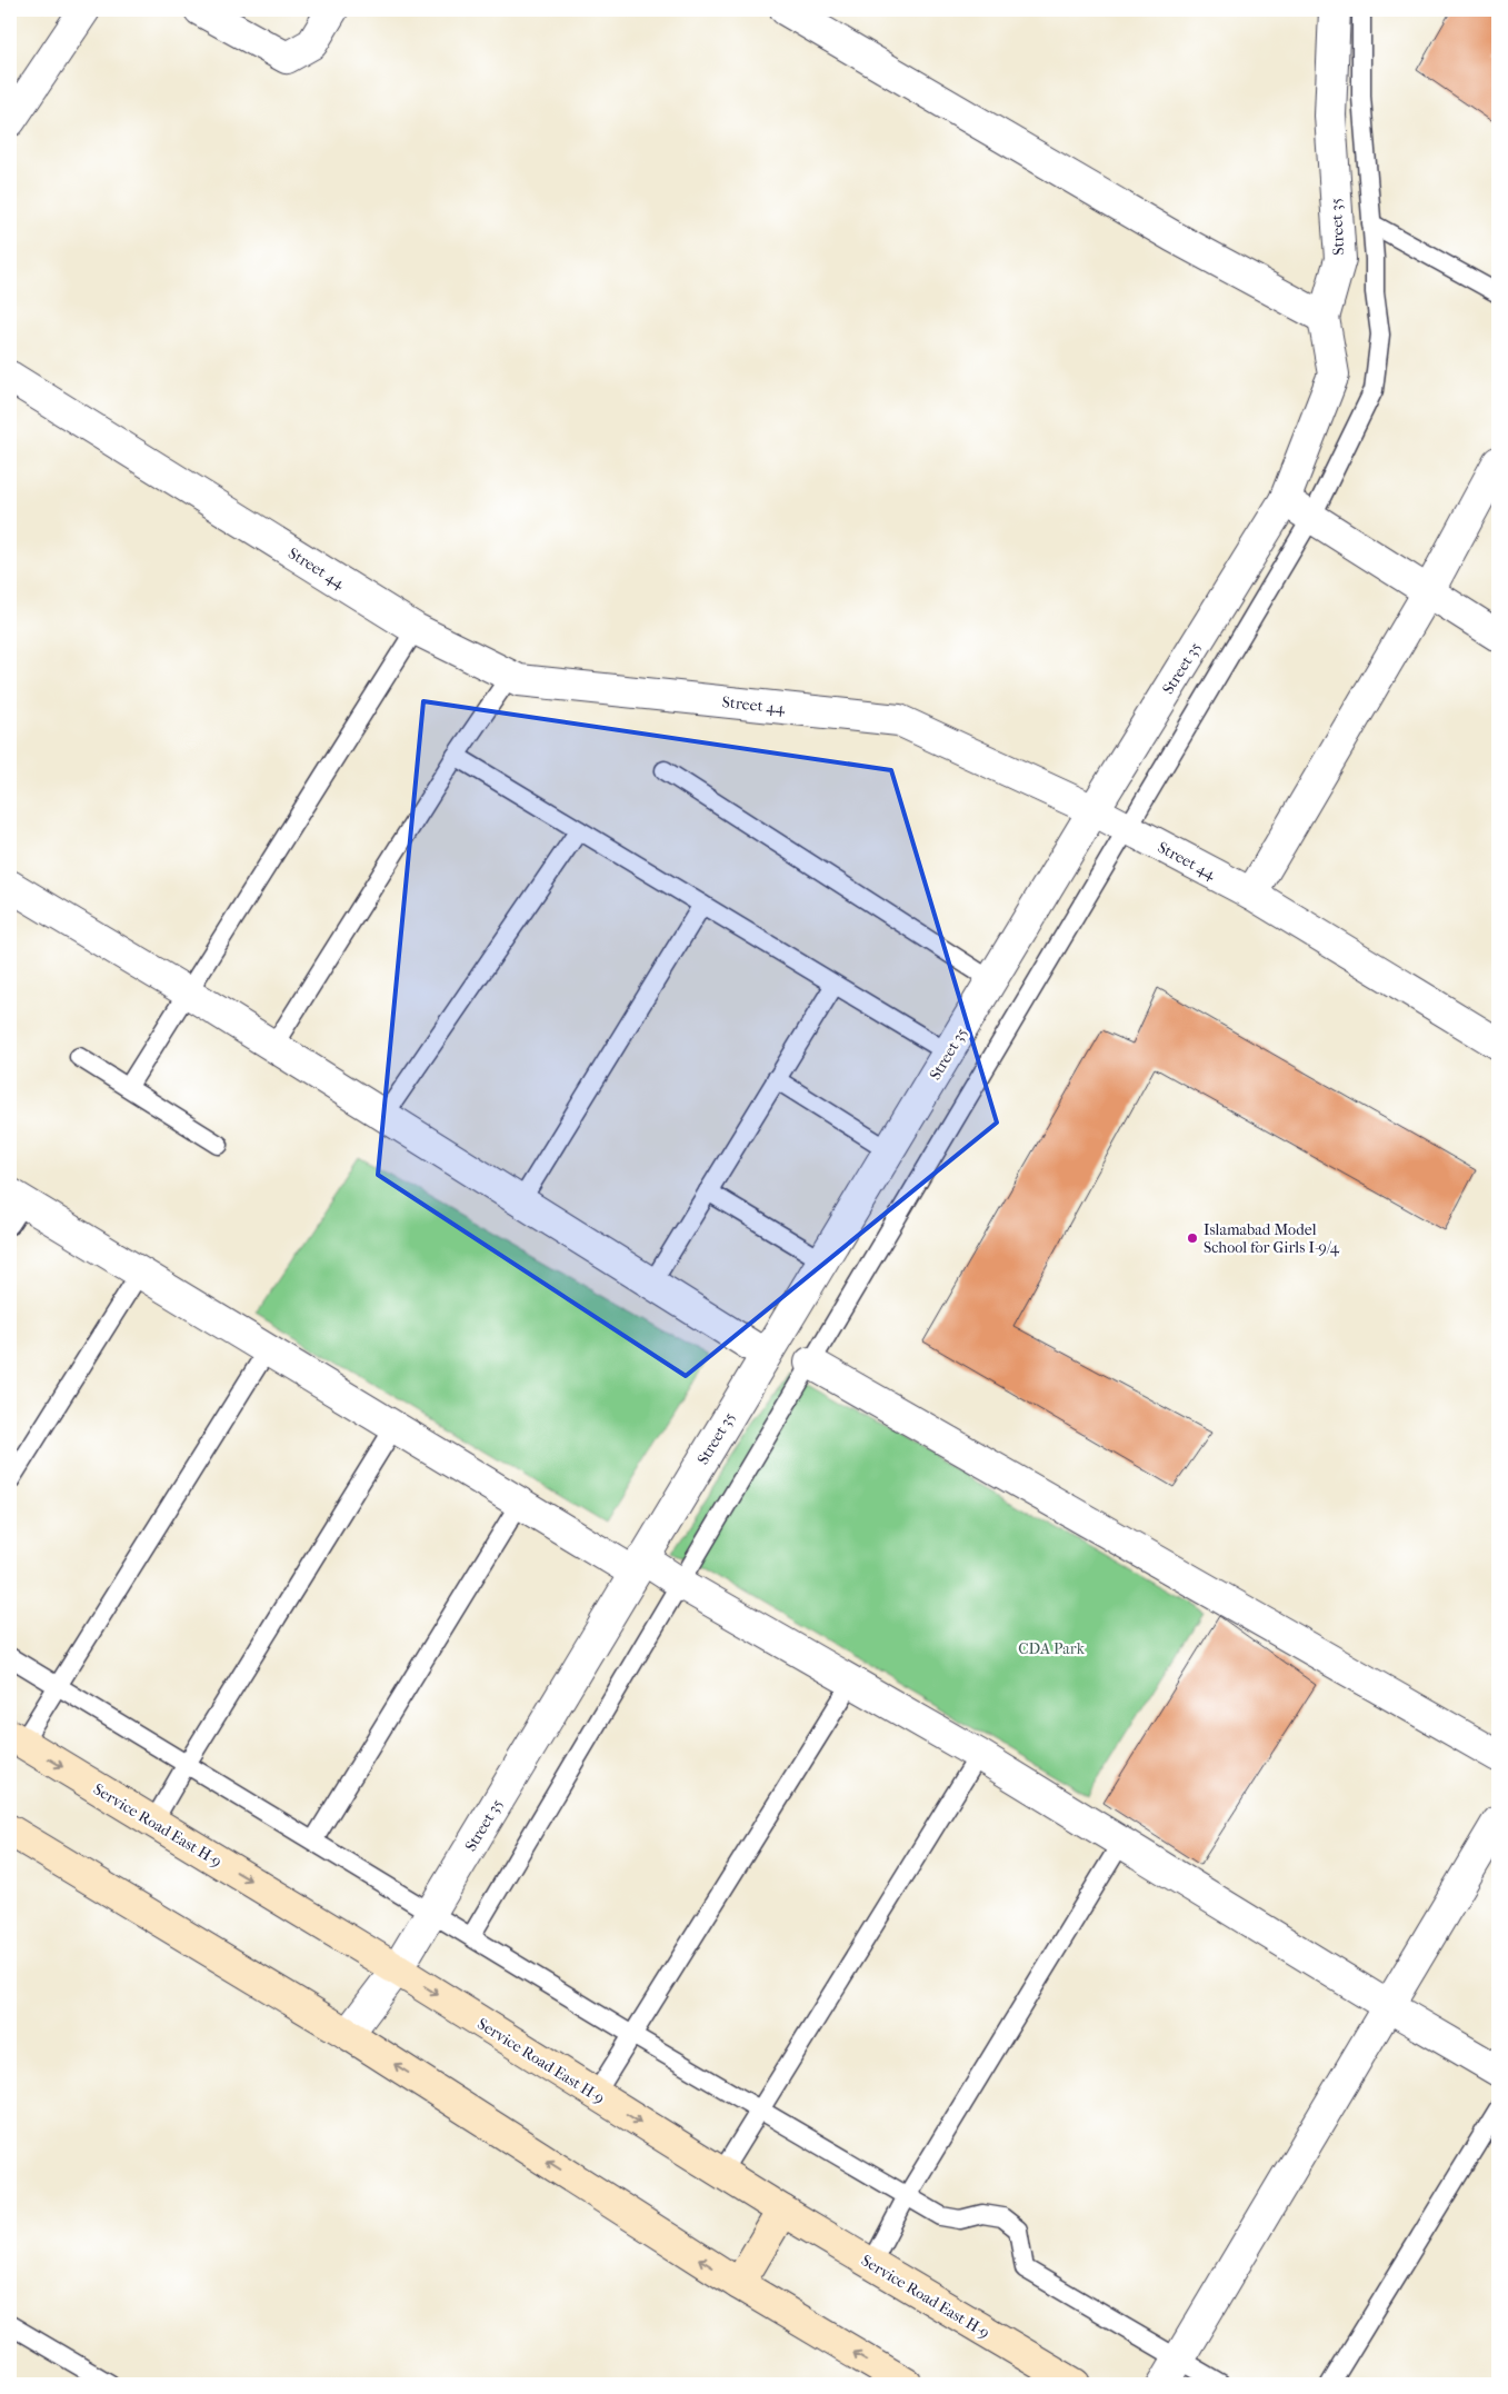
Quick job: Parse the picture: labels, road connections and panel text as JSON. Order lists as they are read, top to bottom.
{
  "streets": {
    "main road": ["Service Road East H-9"],
    "street": ["Street 35", "Street 44"]
  },
  "crossings": [
    ["Street 35", "Street 44"],
    ["Street 35", "Service Road East H-9"]
  ],
  "parks": ["CDA Park"],
  "places": ["Islamabad Model School for Girls I-9/4"]
}
